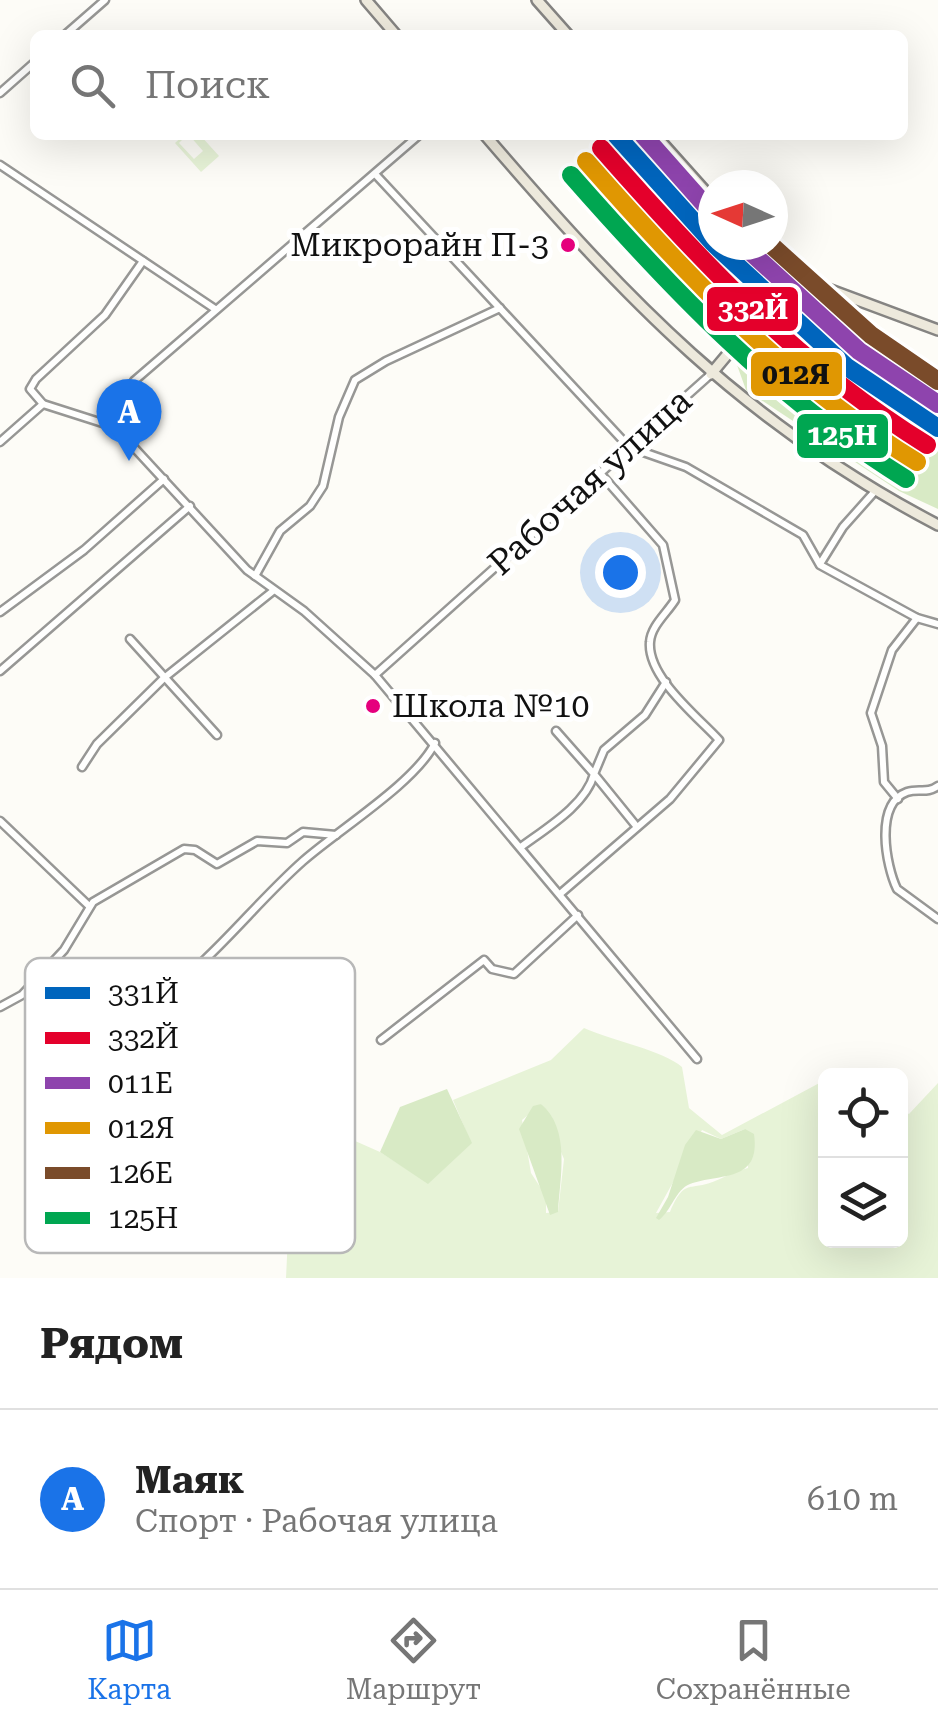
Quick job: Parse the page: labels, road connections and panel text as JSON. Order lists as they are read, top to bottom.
{
  "streets": {
    "main road": ["Рабочая улица"]
  },
  "places": ["Микрорайн П-3", "Школа №10"],
  "lines": [
    "transit line 331Й",
    "transit line 011Е",
    "transit line 332Й",
    "transit line 012Я",
    "transit line 125Н",
    "transit line 126Е"
  ],
  "legend": [
    "331Й",
    "332Й",
    "011Е",
    "012Я",
    "126Е",
    "125Н"
  ],
  "north": "left",
  "page": {
    "search": "Поиск",
    "pins": "A",
    "heading": "Рядом",
    "list": [
      {
        "mark": "A",
        "name": "Маяк",
        "note": "Спорт · Рабочая улица",
        "value": "610 m"
      }
    ],
    "nav": ["Карта", "Маршрут", "Сохранённые"]
  }
}
